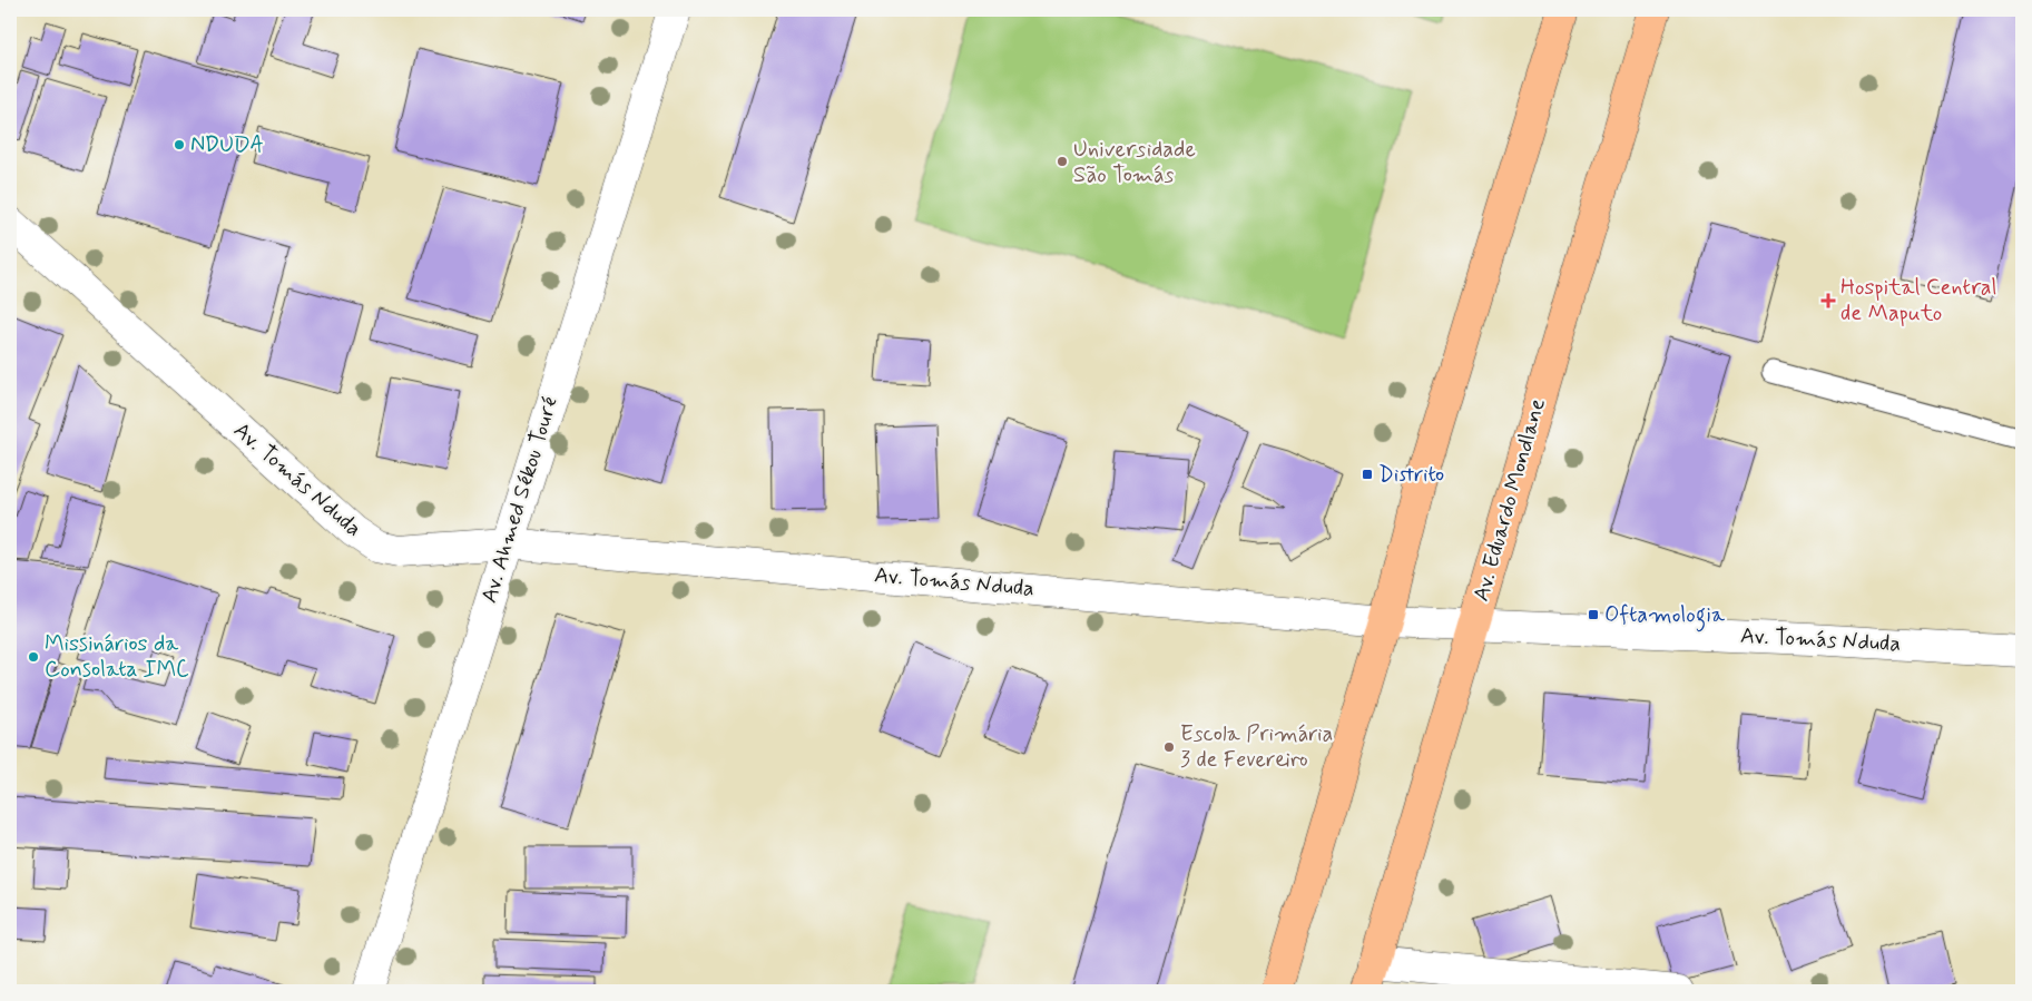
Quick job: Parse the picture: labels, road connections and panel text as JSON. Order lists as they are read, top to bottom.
{
  "streets": {
    "main road": ["Av. Eduardo Mondlane"],
    "street": ["Av. Tomás Nduda", "Av. Ahmed Sékou Touré"]
  },
  "crossings": [
    ["Av. Tomás Nduda", "Av. Ahmed Sékou Touré"],
    ["Av. Tomás Nduda", "Av. Eduardo Mondlane"]
  ],
  "places": {
    "other": [
      "NDUDA",
      "Universidade São Tomás",
      "Missinários da Consolata IMC",
      "Escola Primária 3 de Fevereiro"
    ],
    "health": ["Hospital Central de Maputo"],
    "transit": ["Distrito", "Oftamologia"]
  }
}
